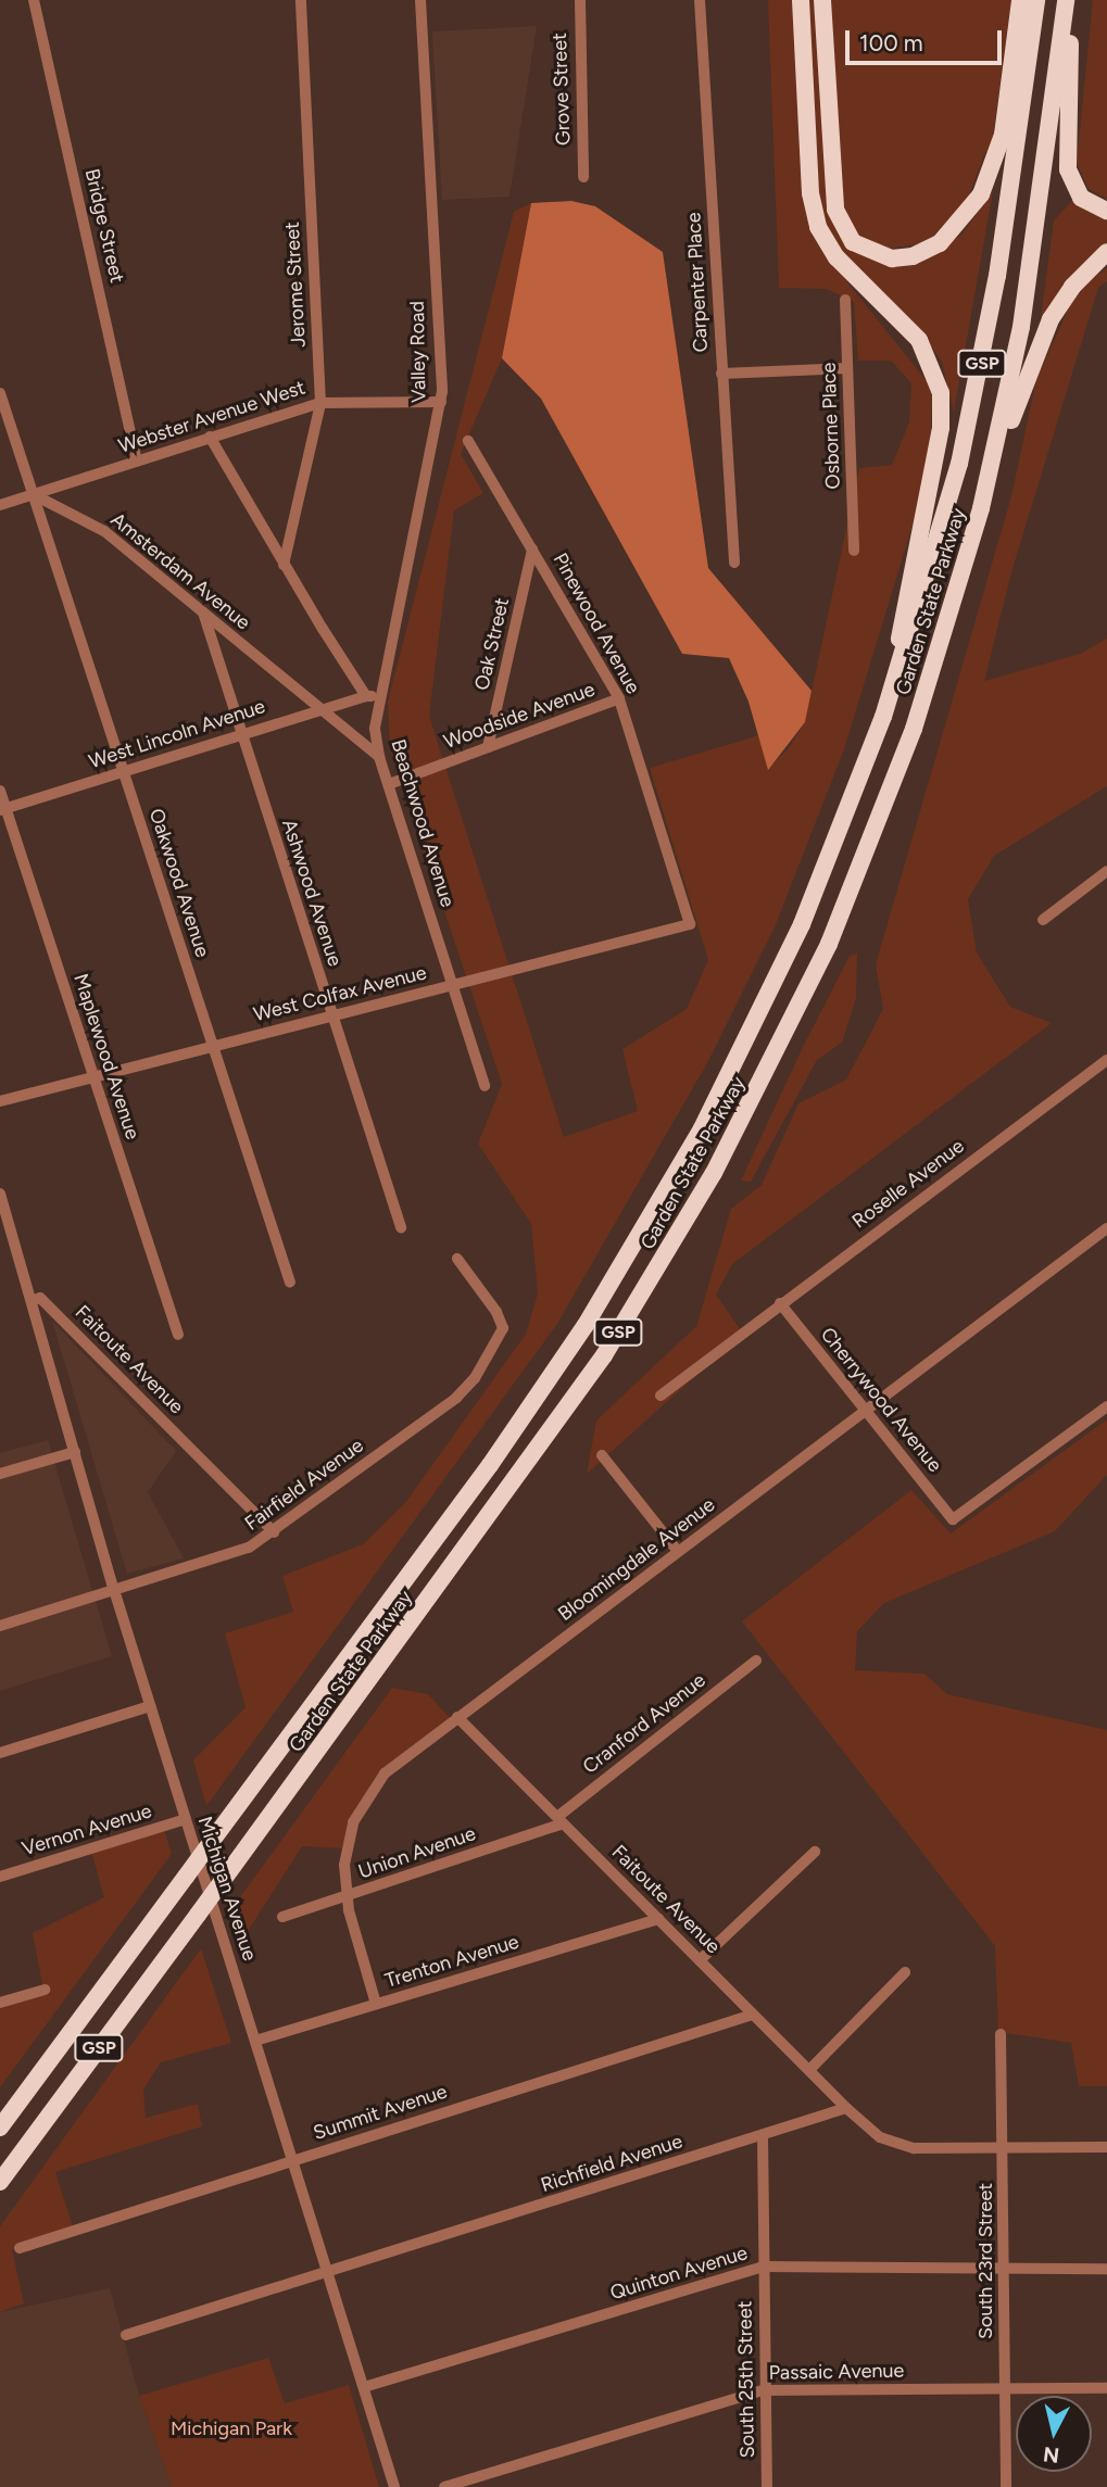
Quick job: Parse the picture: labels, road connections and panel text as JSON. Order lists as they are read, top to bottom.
{
  "streets": {
    "highway": ["GSP", "Garden State Parkway"],
    "street": [
      "Grove Street",
      "Bridge Street",
      "Carpenter Place",
      "Jerome Street",
      "Valley Road",
      "Webster Avenue West",
      "Osborne Place",
      "Amsterdam Avenue",
      "Pinewood Avenue",
      "Oak Street",
      "Woodside Avenue",
      "West Lincoln Avenue",
      "Beachwood Avenue",
      "Oakwood Avenue",
      "Ashwood Avenue",
      "West Colfax Avenue",
      "Maplewood Avenue",
      "Roselle Avenue",
      "Faitoute Avenue",
      "Cherrywood Avenue",
      "Fairfield Avenue",
      "Bloomingdale Avenue",
      "Cranford Avenue",
      "Vernon Avenue",
      "Union Avenue",
      "Michigan Avenue",
      "Trenton Avenue",
      "Summit Avenue",
      "Richfield Avenue",
      "South 23rd Street",
      "Quinton Avenue",
      "Passaic Avenue",
      "South 25th Street"
    ]
  },
  "crossings": [
    ["Bridge Street", "Webster Avenue West"],
    ["Jerome Street", "Webster Avenue West"],
    ["Valley Road", "Webster Avenue West"],
    ["Valley Road", "West Lincoln Avenue"],
    ["Valley Road", "Beachwood Avenue"],
    ["Webster Avenue West", "Amsterdam Avenue"],
    ["Webster Avenue West", "Oakwood Avenue"],
    ["Amsterdam Avenue", "West Lincoln Avenue"],
    ["Amsterdam Avenue", "Beachwood Avenue"],
    ["Amsterdam Avenue", "Oakwood Avenue"],
    ["Amsterdam Avenue", "Ashwood Avenue"],
    ["Pinewood Avenue", "Oak Street"],
    ["Pinewood Avenue", "Woodside Avenue"],
    ["Pinewood Avenue", "West Colfax Avenue"],
    ["Oak Street", "Woodside Avenue"],
    ["Woodside Avenue", "Beachwood Avenue"],
    ["West Lincoln Avenue", "Beachwood Avenue"],
    ["West Lincoln Avenue", "Oakwood Avenue"],
    ["West Lincoln Avenue", "Ashwood Avenue"],
    ["West Lincoln Avenue", "Maplewood Avenue"],
    ["Beachwood Avenue", "West Colfax Avenue"],
    ["Oakwood Avenue", "West Colfax Avenue"],
    ["Ashwood Avenue", "West Colfax Avenue"],
    ["West Colfax Avenue", "Maplewood Avenue"],
    ["Roselle Avenue", "Cherrywood Avenue"],
    ["Faitoute Avenue", "Fairfield Avenue"],
    ["Faitoute Avenue", "Bloomingdale Avenue"],
    ["Faitoute Avenue", "Cranford Avenue"],
    ["Faitoute Avenue", "Union Avenue"],
    ["Faitoute Avenue", "Michigan Avenue"],
    ["Faitoute Avenue", "Trenton Avenue"],
    ["Faitoute Avenue", "Summit Avenue"],
    ["Faitoute Avenue", "Richfield Avenue"],
    ["Cherrywood Avenue", "Bloomingdale Avenue"],
    ["Fairfield Avenue", "Michigan Avenue"],
    ["Bloomingdale Avenue", "Union Avenue"],
    ["Bloomingdale Avenue", "Trenton Avenue"],
    ["Cranford Avenue", "Union Avenue"],
    ["Vernon Avenue", "Michigan Avenue"],
    ["Michigan Avenue", "Trenton Avenue"],
    ["Michigan Avenue", "Summit Avenue"],
    ["Michigan Avenue", "Richfield Avenue"],
    ["Michigan Avenue", "Quinton Avenue"],
    ["Richfield Avenue", "South 25th Street"],
    ["South 23rd Street", "Quinton Avenue"],
    ["South 23rd Street", "Passaic Avenue"],
    ["Quinton Avenue", "South 25th Street"],
    ["Passaic Avenue", "South 25th Street"]
  ],
  "parks": ["Michigan Park"],
  "scale_bar": "100 m",
  "north": "bottom"
}
